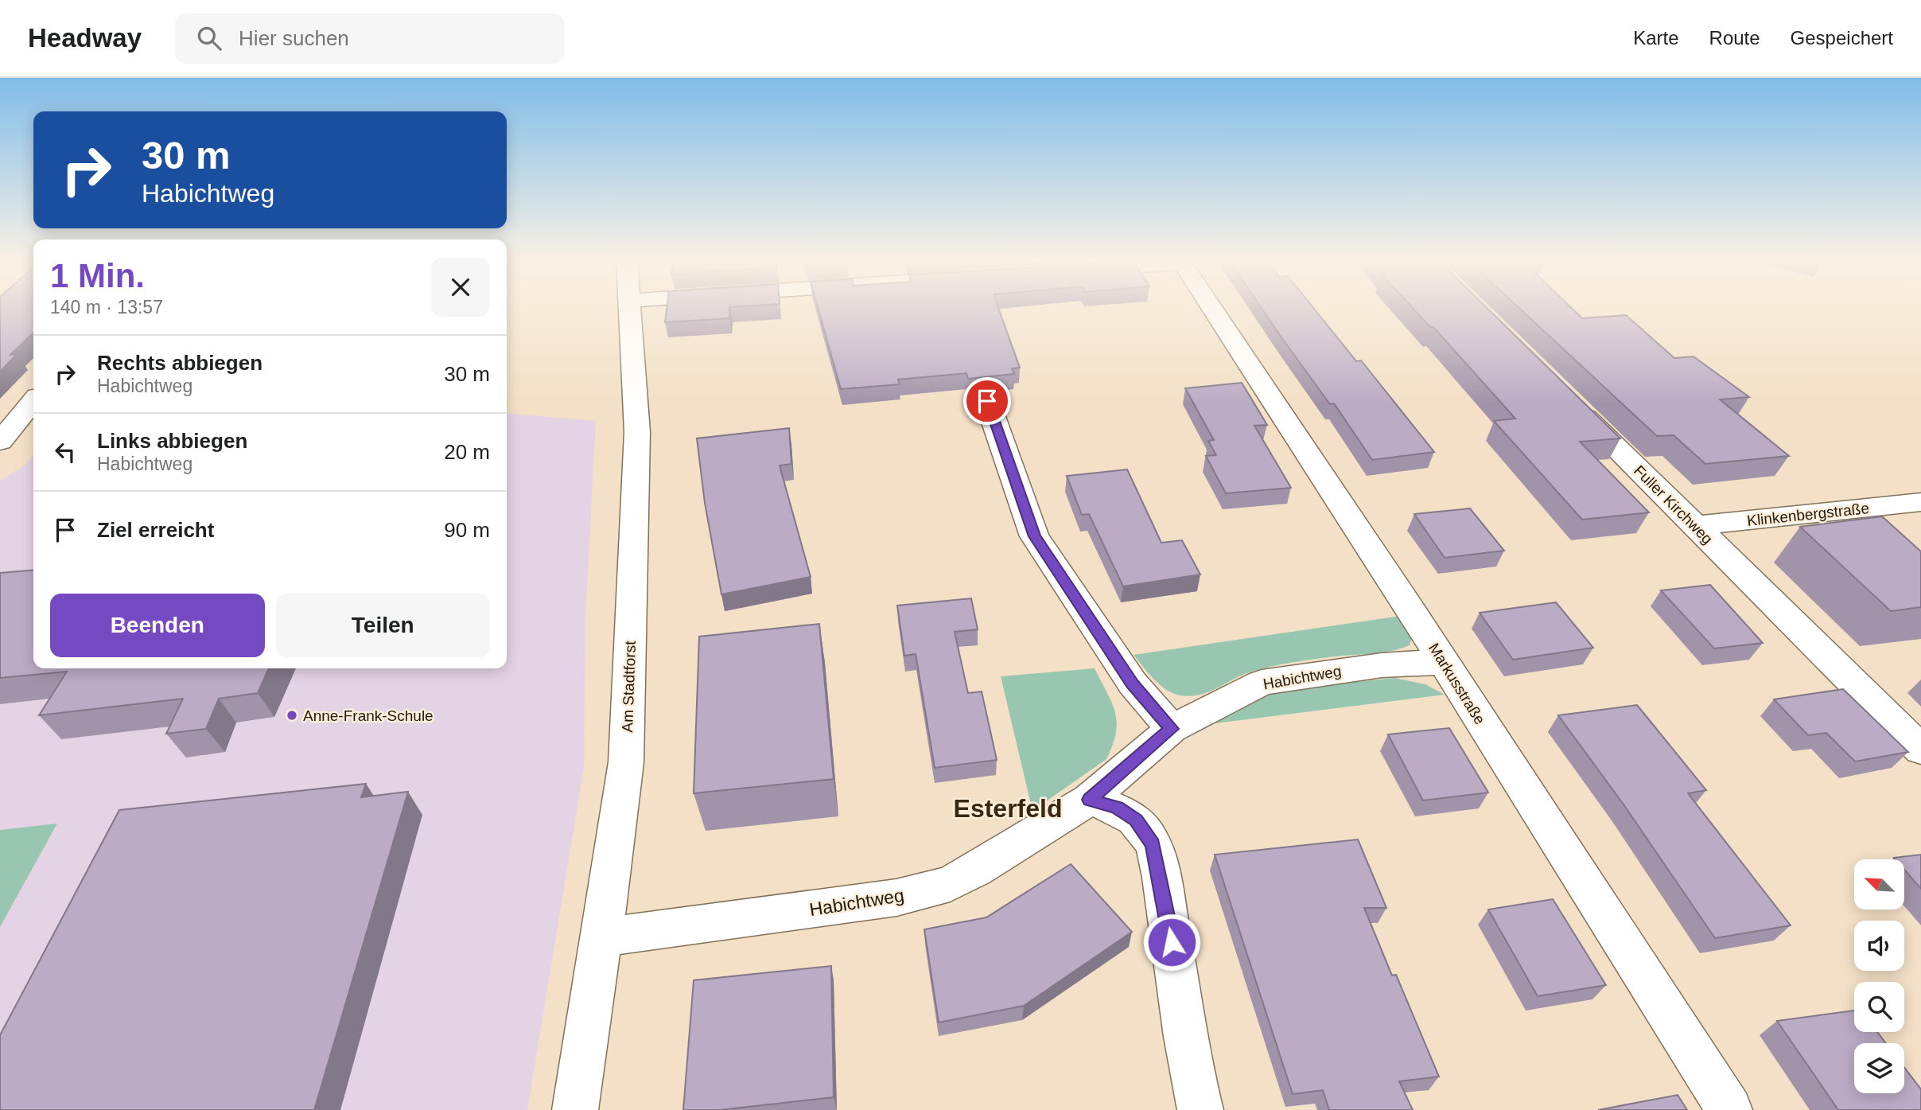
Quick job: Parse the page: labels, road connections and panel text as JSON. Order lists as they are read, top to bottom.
{
  "streets": {
    "street": [
      "Fuller Kirchweg",
      "Klinkenbergstraße",
      "Habichtweg",
      "Markusstraße",
      "Am Stadtforst"
    ]
  },
  "crossings": [
    ["Fuller Kirchweg", "Klinkenbergstraße"],
    ["Habichtweg", "Markusstraße"],
    ["Habichtweg", "Am Stadtforst"]
  ],
  "districts": ["Esterfeld"],
  "places": ["Anne-Frank-Schule"],
  "north": "top left",
  "page": {
    "header": "Headway",
    "search": "Hier suchen",
    "nav": ["Karte", "Route", "Gespeichert"],
    "turn": ["30 m", "Habichtweg"],
    "heading": ["1 Min.", "140 m · 13:57"],
    "list": [
      {
        "name": "Rechts abbiegen",
        "note": "Habichtweg",
        "value": "30 m"
      },
      {
        "name": "Links abbiegen",
        "note": "Habichtweg",
        "value": "20 m"
      },
      {
        "name": "Ziel erreicht",
        "value": "90 m"
      }
    ],
    "buttons": ["Beenden", "Teilen"]
  }
}
